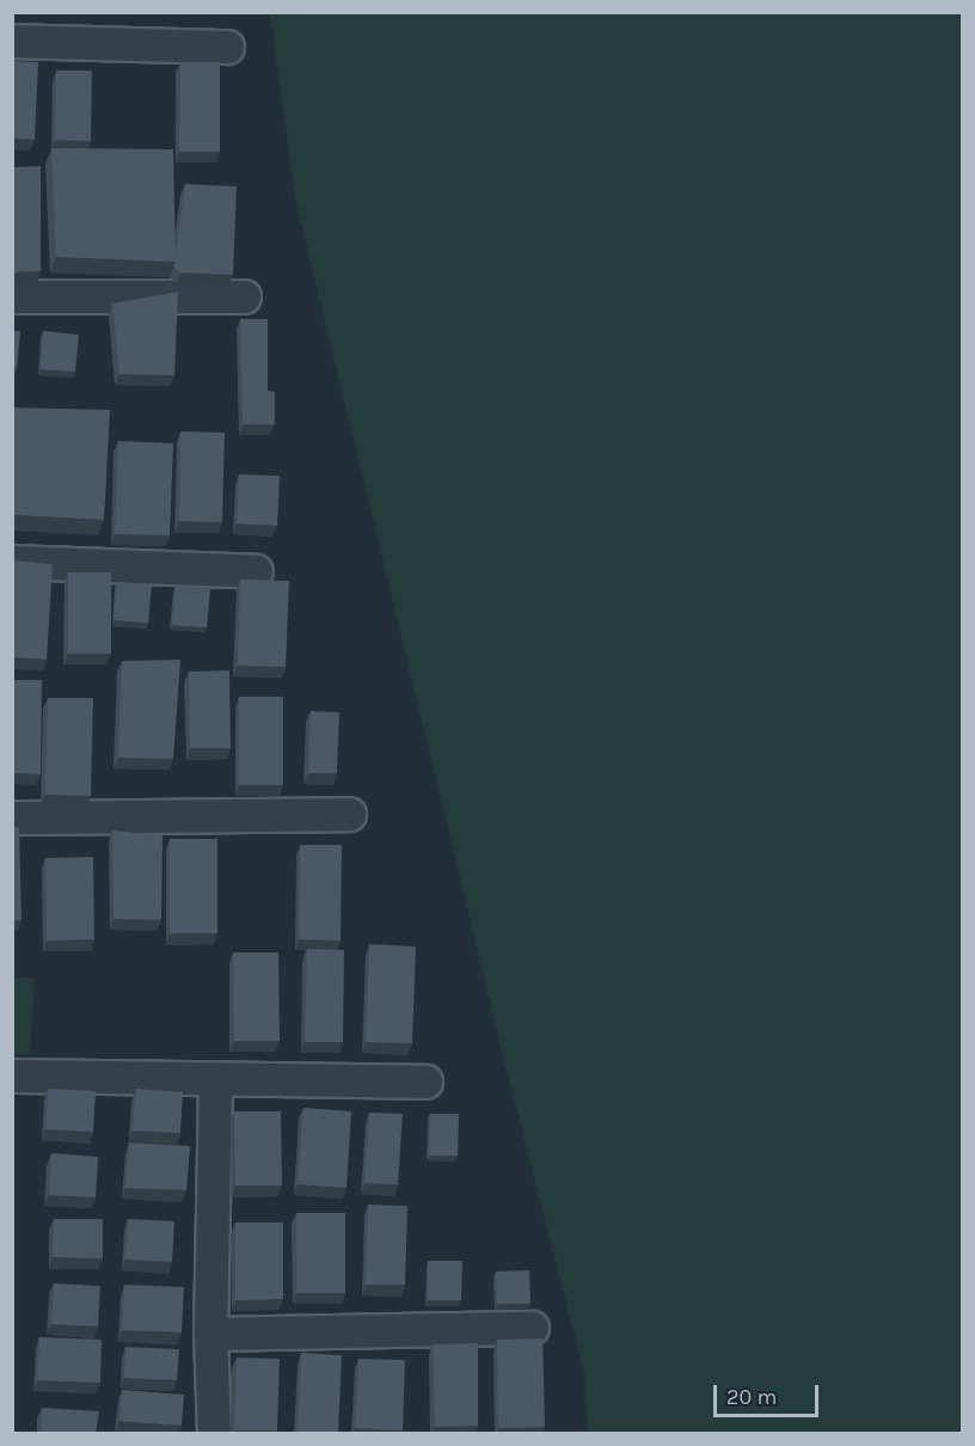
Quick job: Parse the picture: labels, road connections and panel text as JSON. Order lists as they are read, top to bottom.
{
  "scale_bar": "20 m"
}
